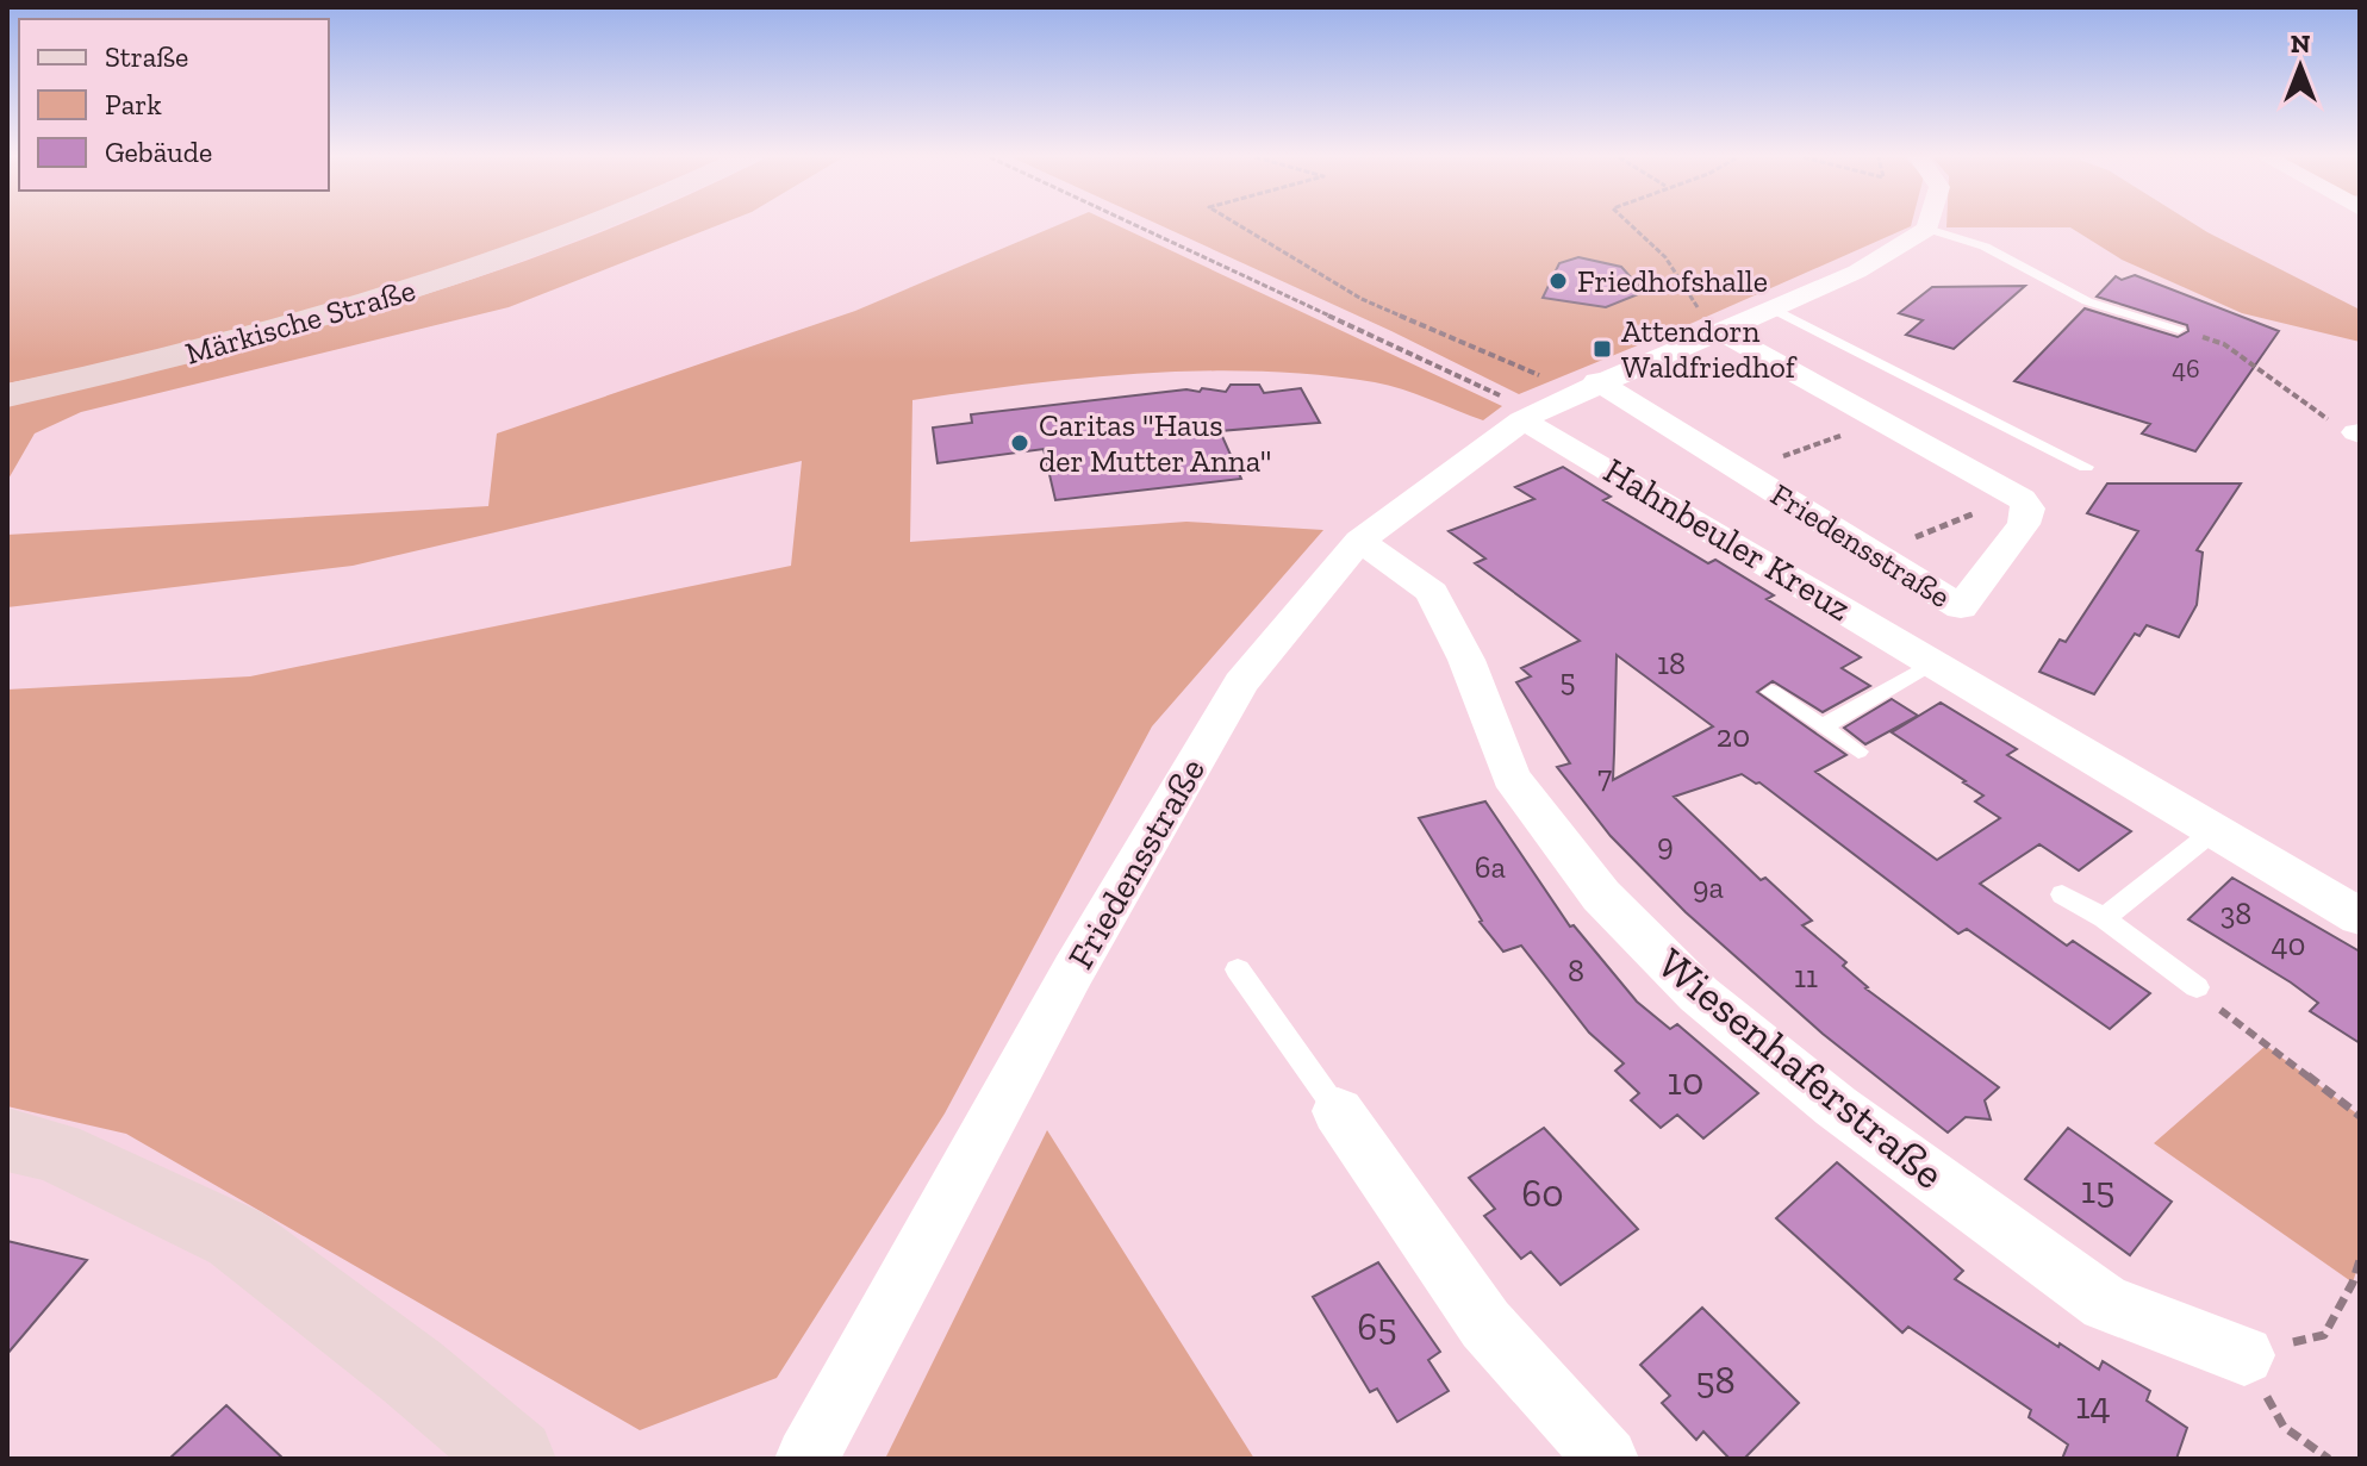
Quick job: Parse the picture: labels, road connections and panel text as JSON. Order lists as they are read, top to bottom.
{
  "streets": {
    "main road": ["Märkische Straße"],
    "street": ["Hahnbeuler Kreuz", "Friedensstraße", "Wiesenhaferstraße"]
  },
  "crossings": [
    ["Hahnbeuler Kreuz", "Friedensstraße"],
    ["Friedensstraße", "Wiesenhaferstraße"]
  ],
  "places": {
    "other": ["Friedhofshalle", "Caritas \"Haus der Mutter Anna\""],
    "transit": ["Attendorn Waldfriedhof"]
  },
  "house_numbers": [
    "46",
    "18",
    "5",
    "20",
    "7",
    "9",
    "6a",
    "9a",
    "38",
    "40",
    "8",
    "11",
    "10",
    "15",
    "60",
    "65",
    "58",
    "14"
  ],
  "legend": ["Straße", "Park", "Gebäude"],
  "north": "top"
}
